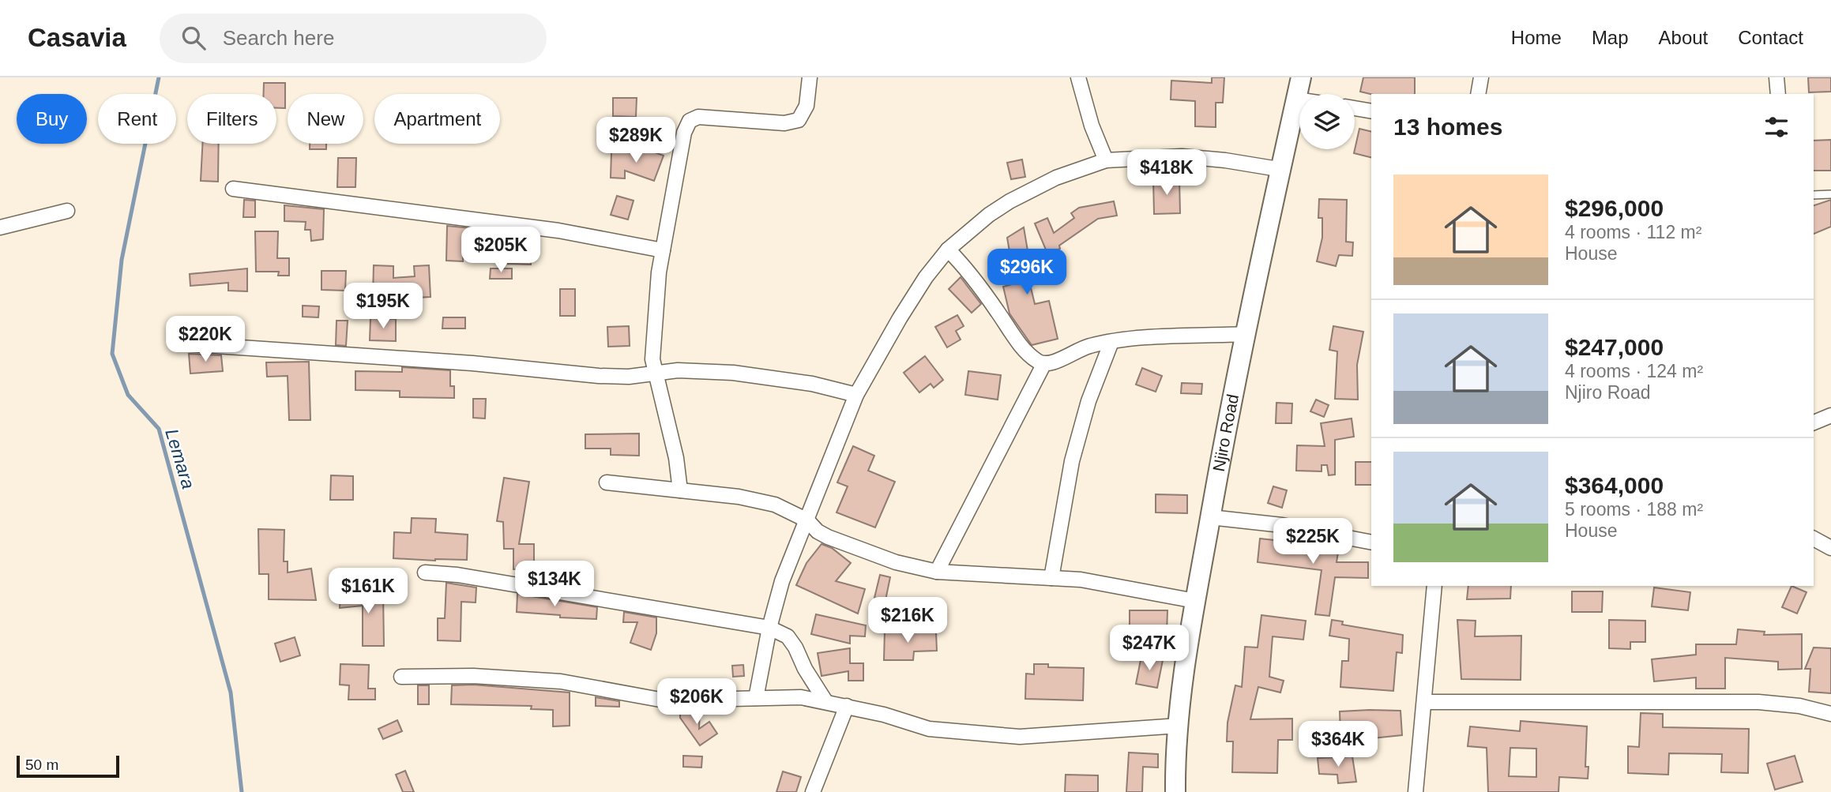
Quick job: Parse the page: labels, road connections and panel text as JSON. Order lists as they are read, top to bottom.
{
  "streets": {
    "street": ["Njiro Road"]
  },
  "water": ["Lemara"],
  "scale_bar": "50 m",
  "page": {
    "header": "Casavia",
    "search": "Search here",
    "nav": [
      "Home",
      "Map",
      "About",
      "Contact"
    ],
    "chip": [
      "Buy",
      "Rent",
      "Filters",
      "New",
      "Apartment"
    ],
    "heading": "13 homes",
    "price": [
      "$289K",
      "$418K",
      "$205K",
      "$296K",
      "$195K",
      "$220K",
      "$225K",
      "$134K",
      "$161K",
      "$216K",
      "$247K",
      "$206K",
      "$364K"
    ],
    "list": [
      {
        "name": "$296,000",
        "note": "4 rooms · 112 m² · House"
      },
      {
        "name": "$247,000",
        "note": "4 rooms · 124 m² · Njiro Road"
      },
      {
        "name": "$364,000",
        "note": "5 rooms · 188 m² · House"
      }
    ],
    "scale": "50 m"
  }
}
